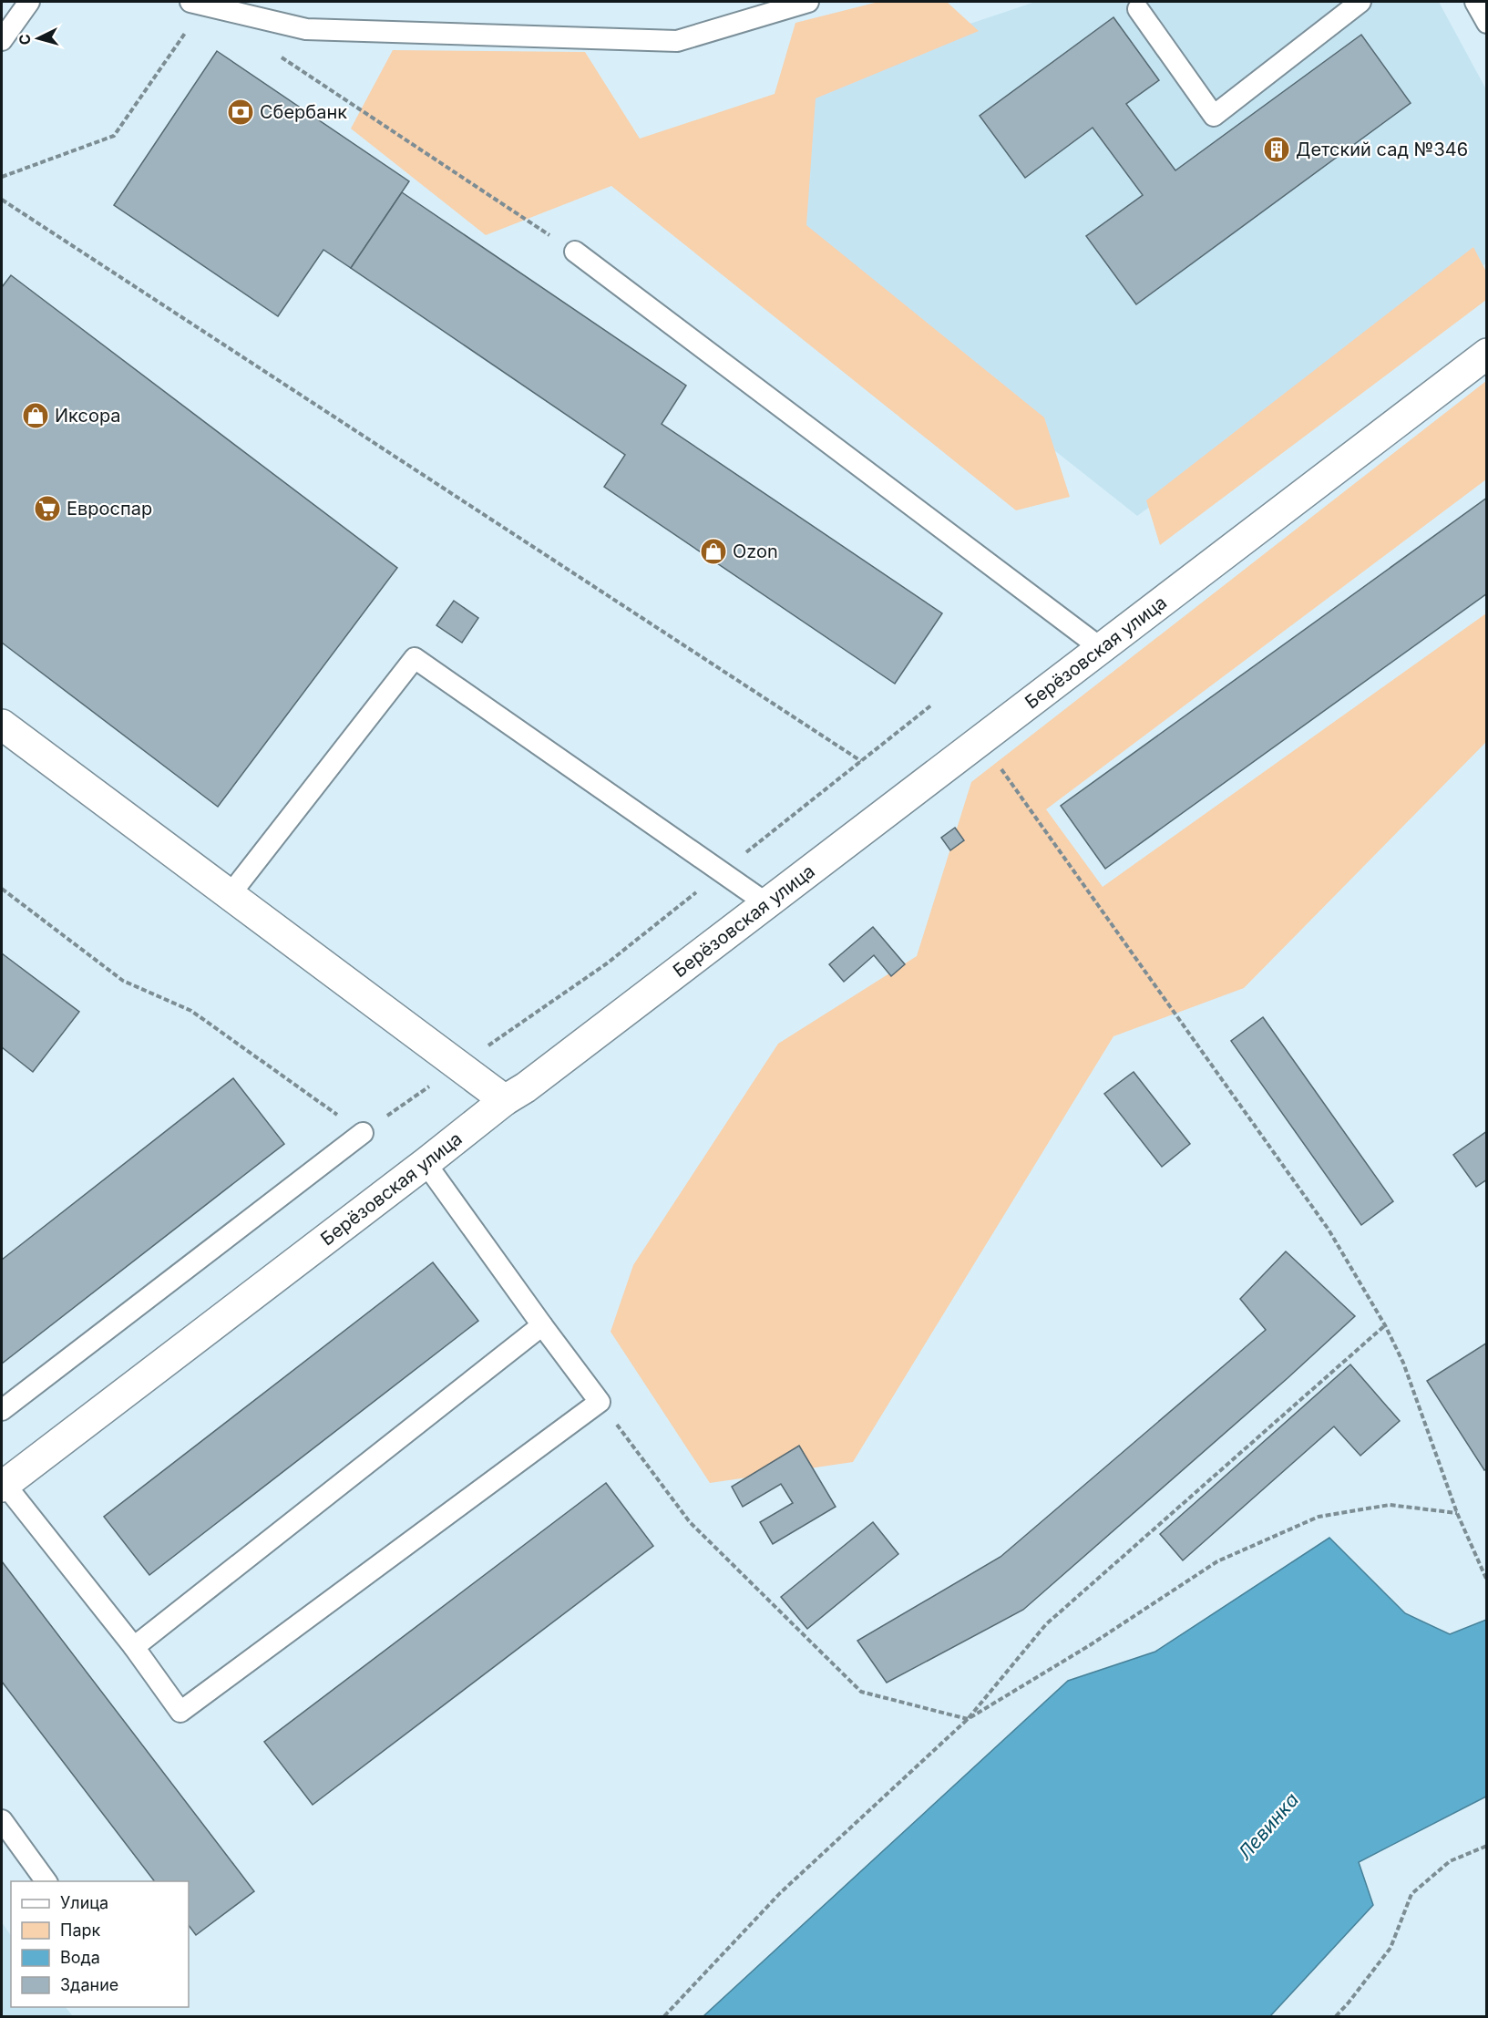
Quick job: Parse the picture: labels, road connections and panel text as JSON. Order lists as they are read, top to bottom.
{
  "streets": {
    "street": ["Берёзовская улица"]
  },
  "water": ["Левинка"],
  "places": {
    "bank": ["Сбербанк"],
    "building": ["Детский сад №346"],
    "shop": ["Иксора", "Ozon"],
    "supermarket": ["Евроспар"]
  },
  "legend": [
    "Улица",
    "Парк",
    "Вода",
    "Здание"
  ],
  "north": "left"
}
